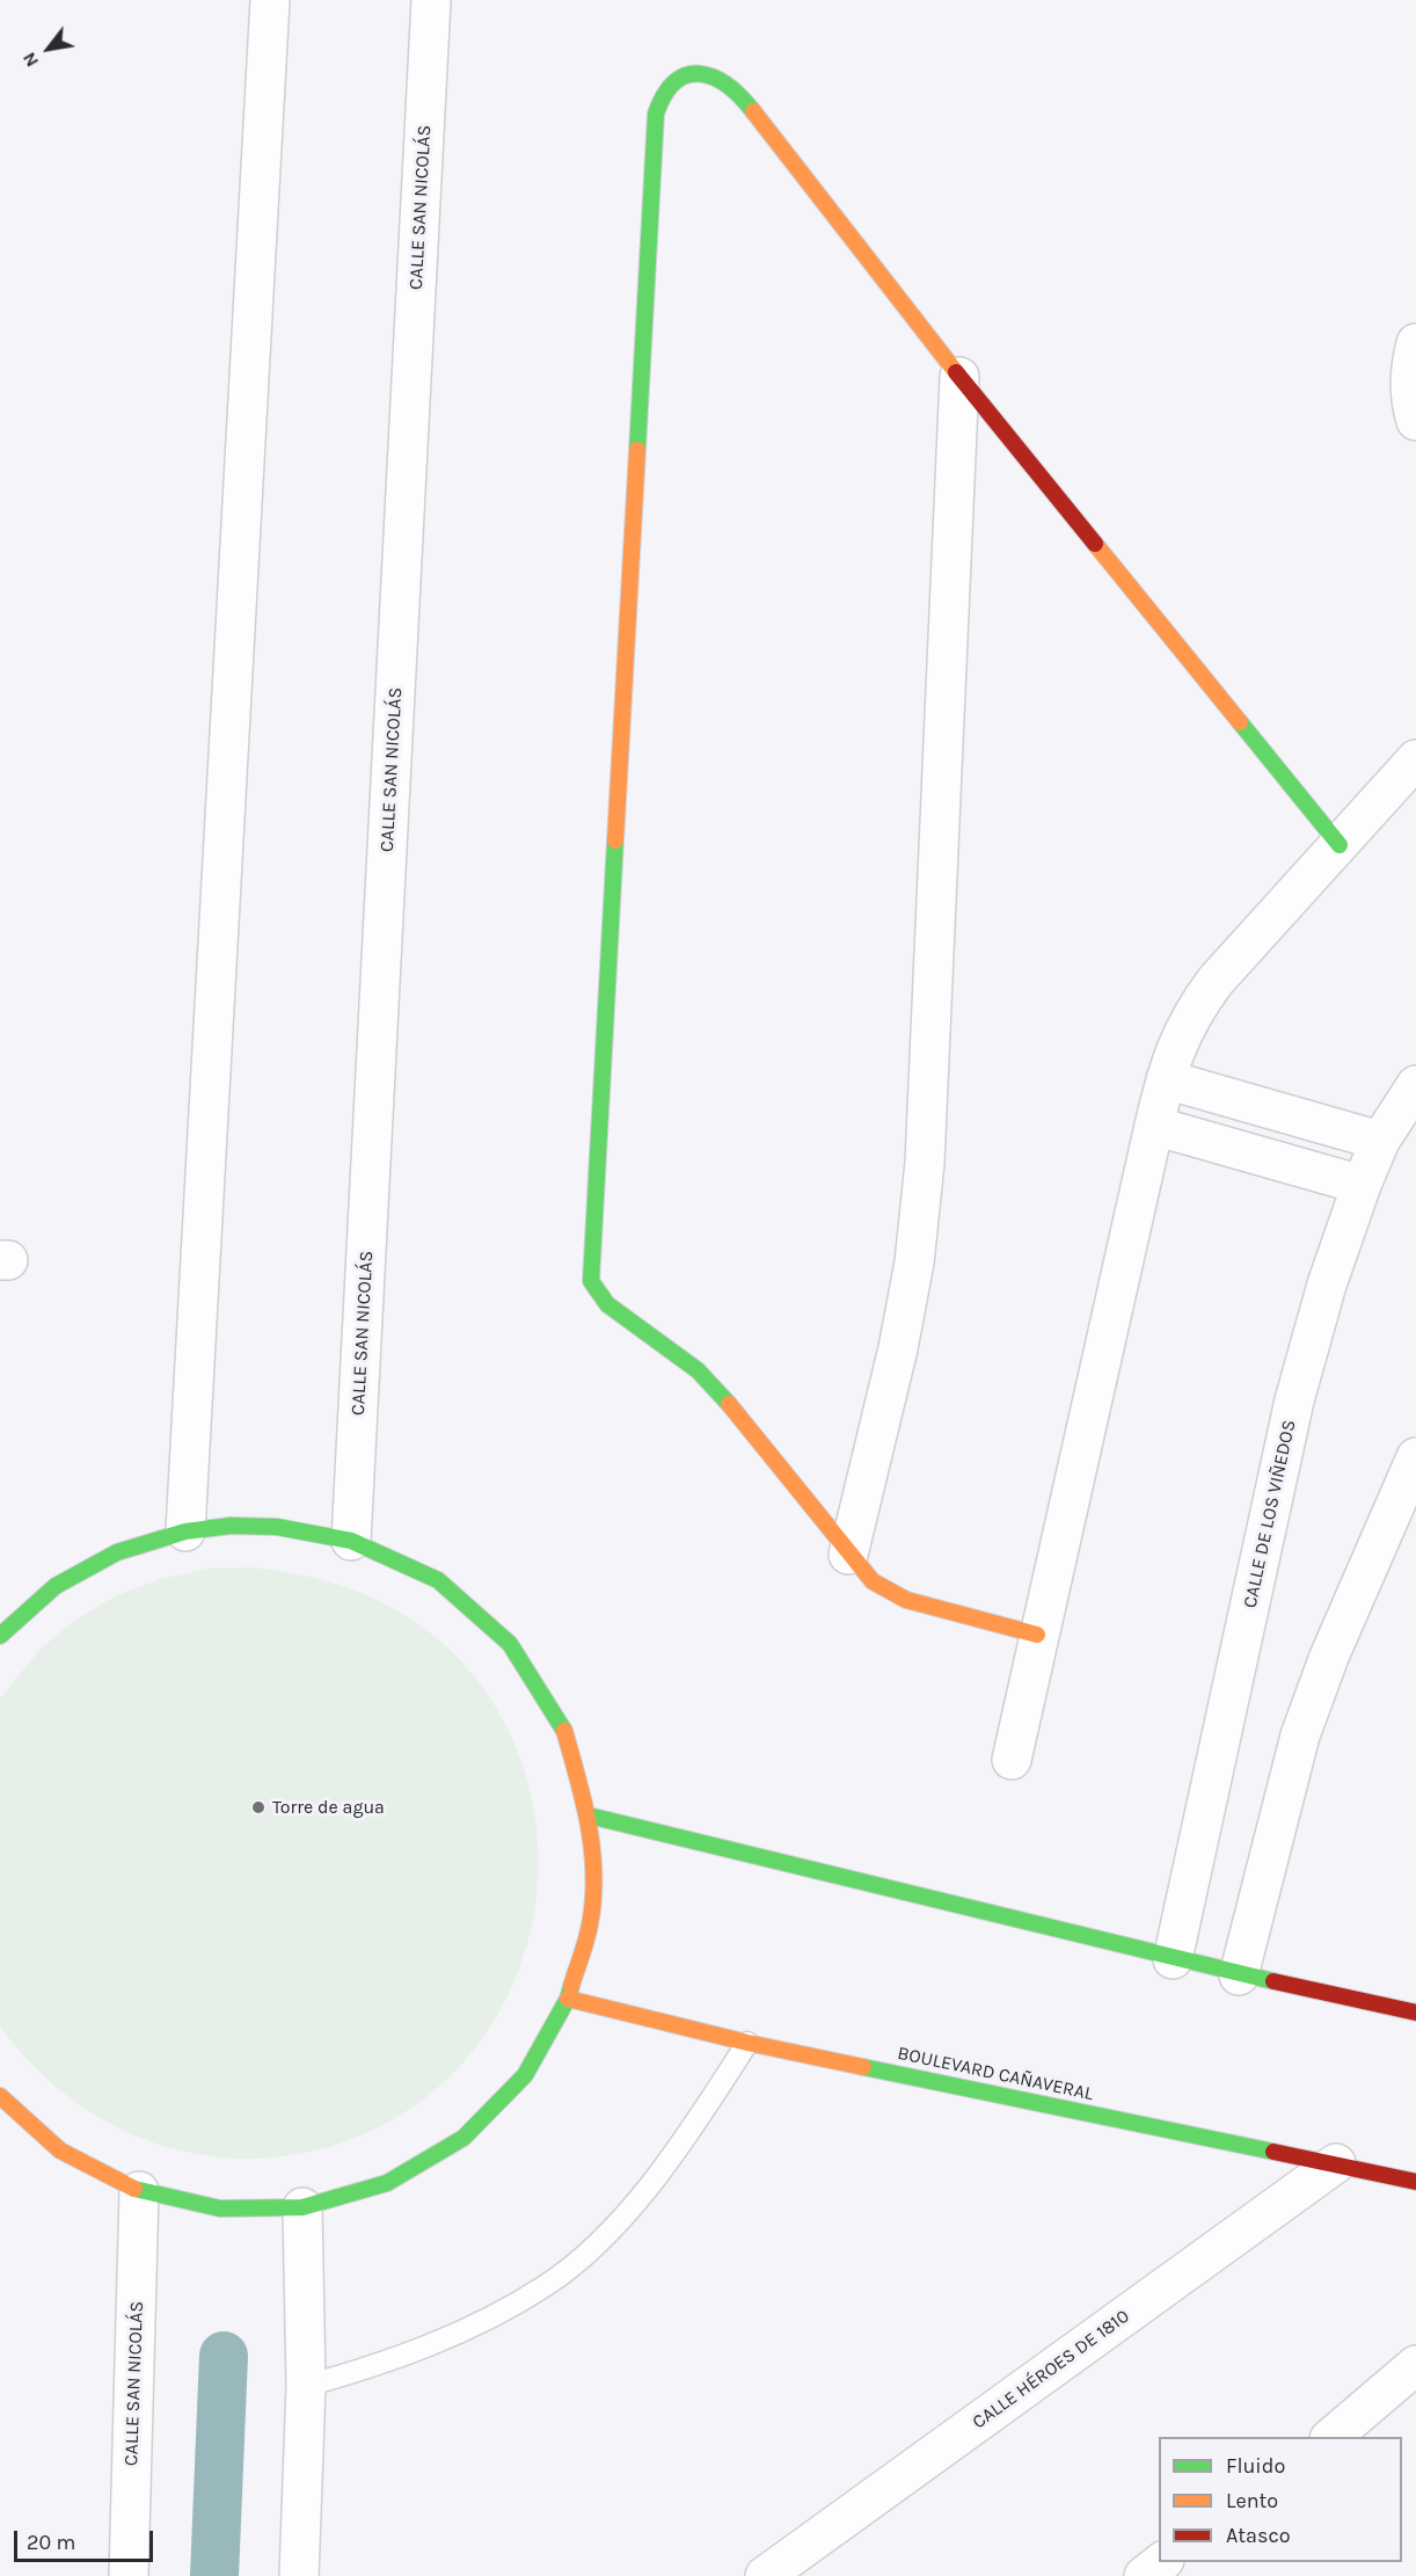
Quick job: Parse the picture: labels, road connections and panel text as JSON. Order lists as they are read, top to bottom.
{
  "streets": {
    "street": [
      "CALLE SAN NICOLÁS",
      "CALLE DE LOS VIÑEDOS",
      "BOULEVARD CAÑAVERAL",
      "CALLE HÉROES DE 1810"
    ]
  },
  "crossings": [
    ["BOULEVARD CAÑAVERAL", "CALLE HÉROES DE 1810"]
  ],
  "places": ["Torre de agua"],
  "legend": ["Fluido", "Lento", "Atasco"],
  "scale_bar": "20 m",
  "north": "bottom left"
}
